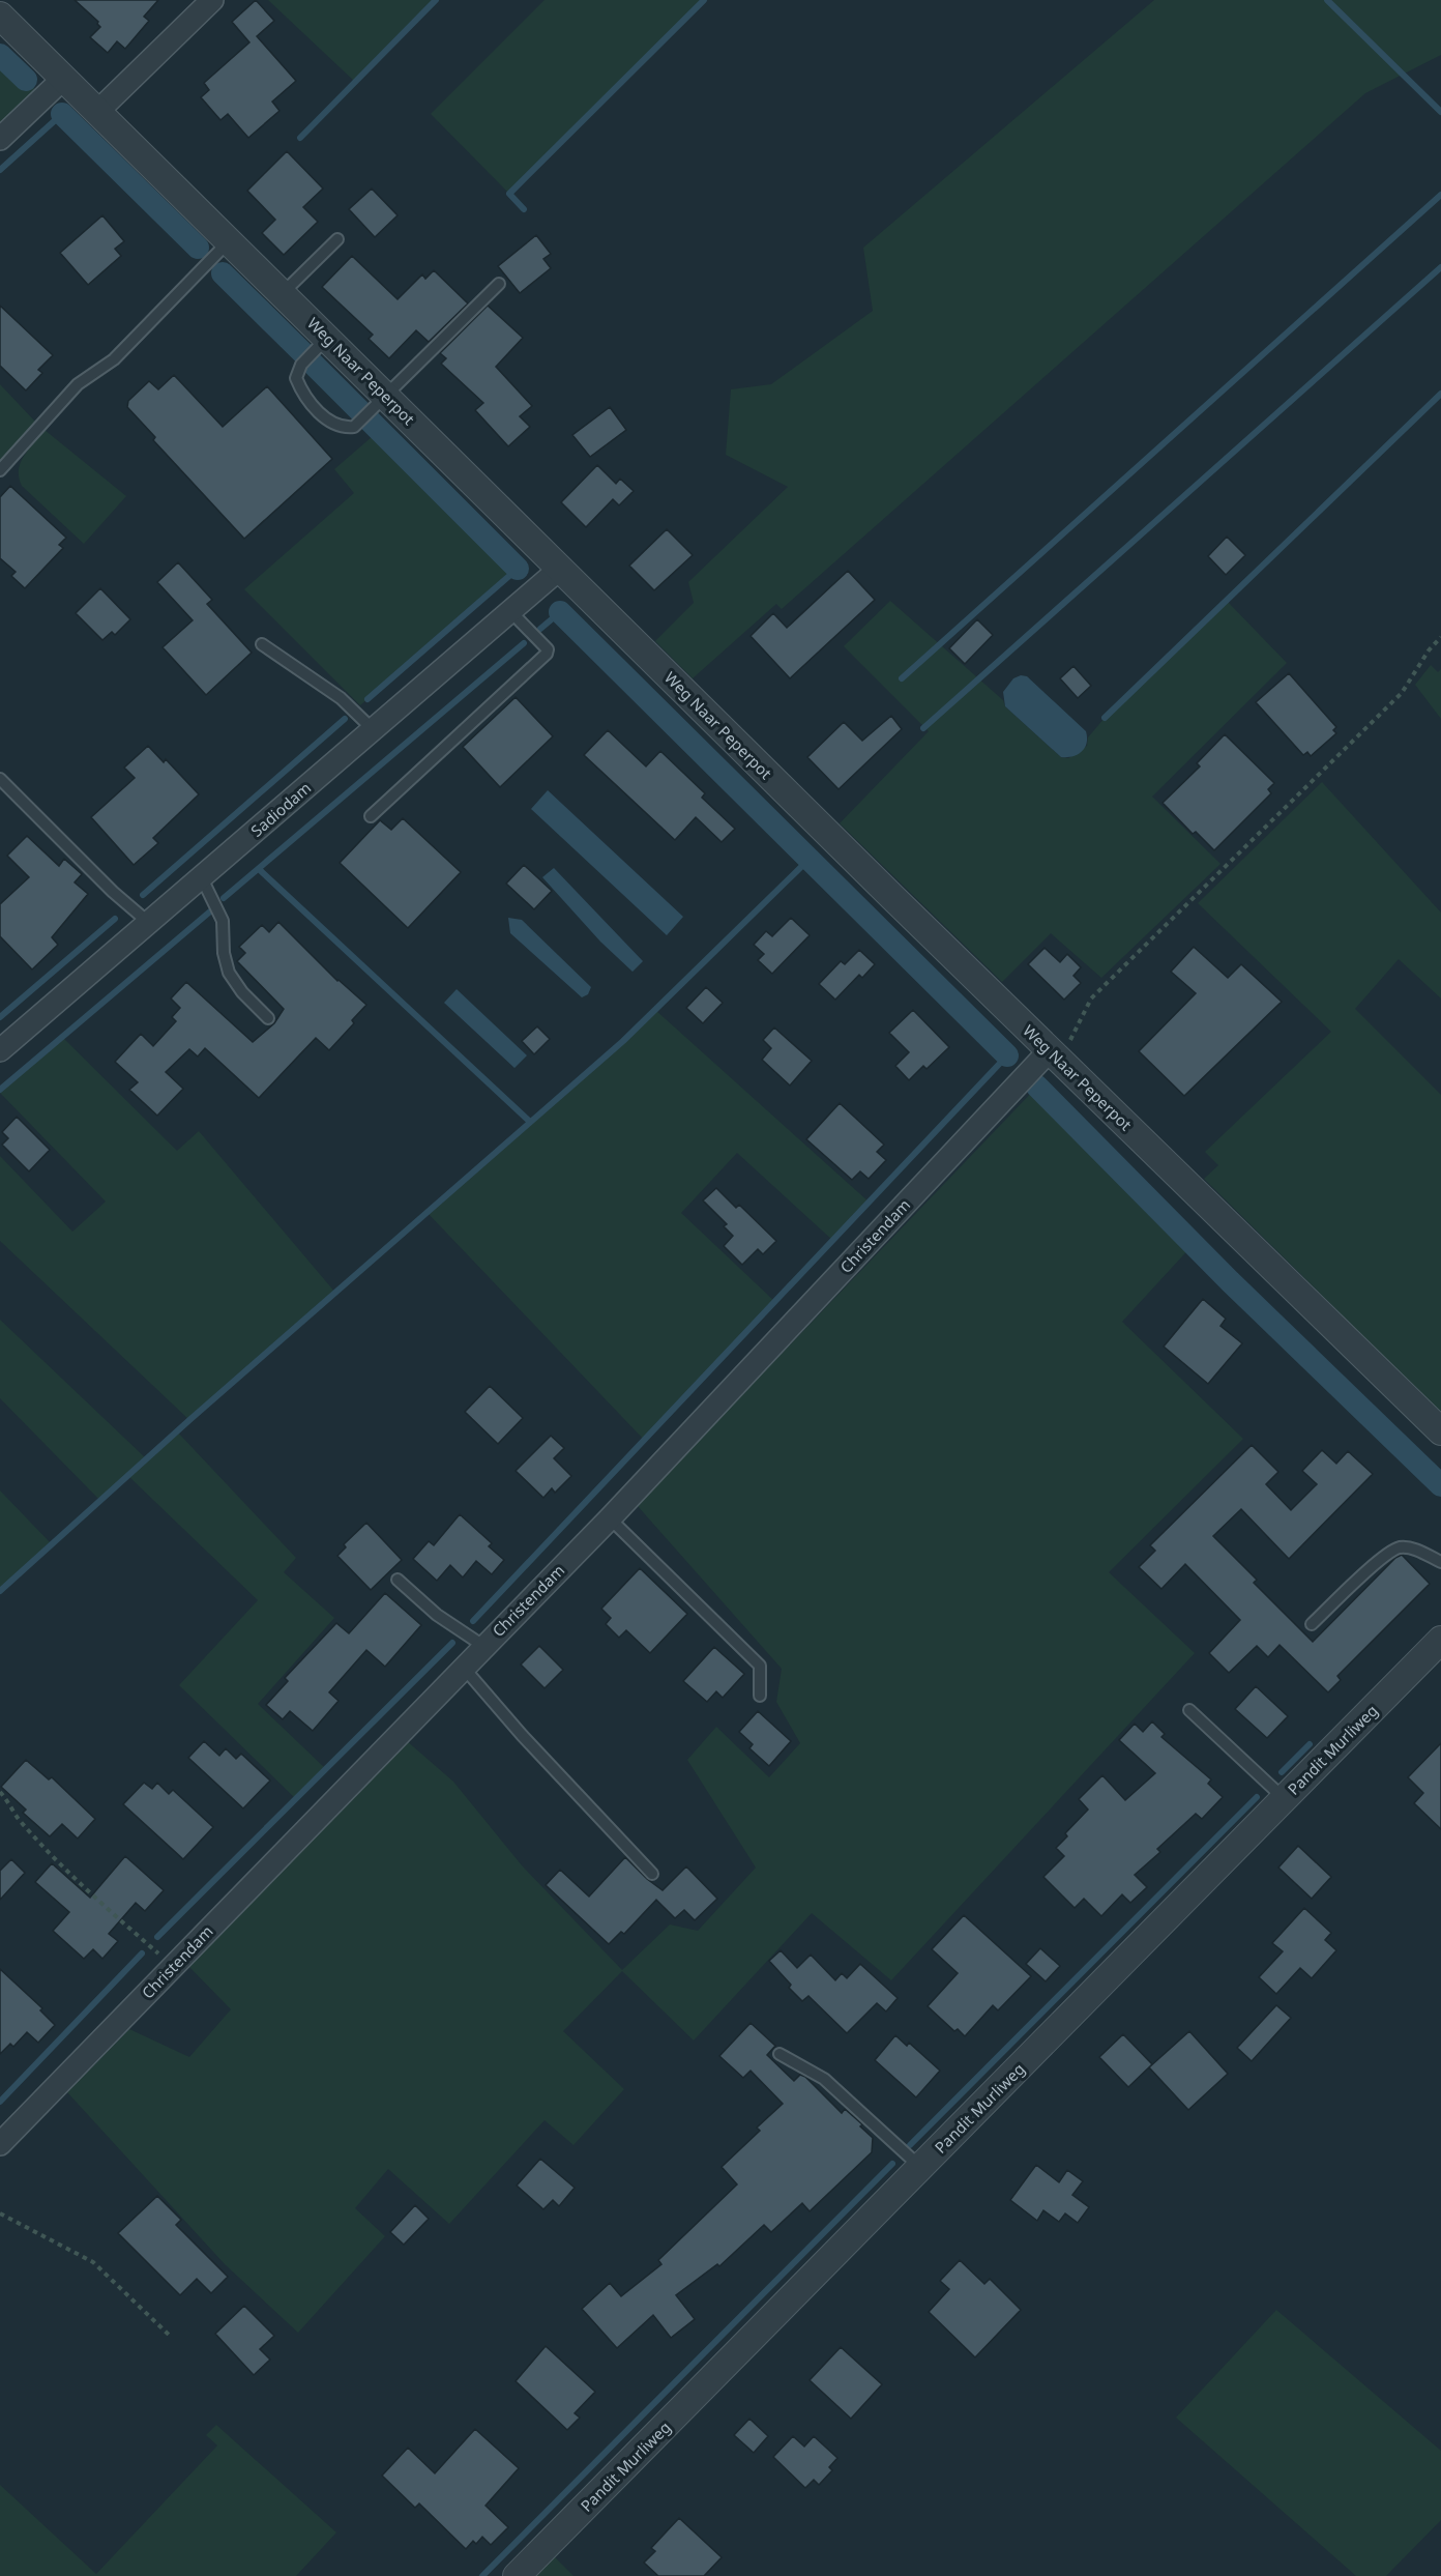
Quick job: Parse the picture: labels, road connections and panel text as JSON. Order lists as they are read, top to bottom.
{
  "streets": {
    "street": [
      "Weg Naar Peperpot",
      "Sadiodam",
      "Christendam",
      "Pandit Murliweg"
    ]
  },
  "crossings": [
    ["Weg Naar Peperpot", "Sadiodam"],
    ["Weg Naar Peperpot", "Christendam"]
  ]
}
